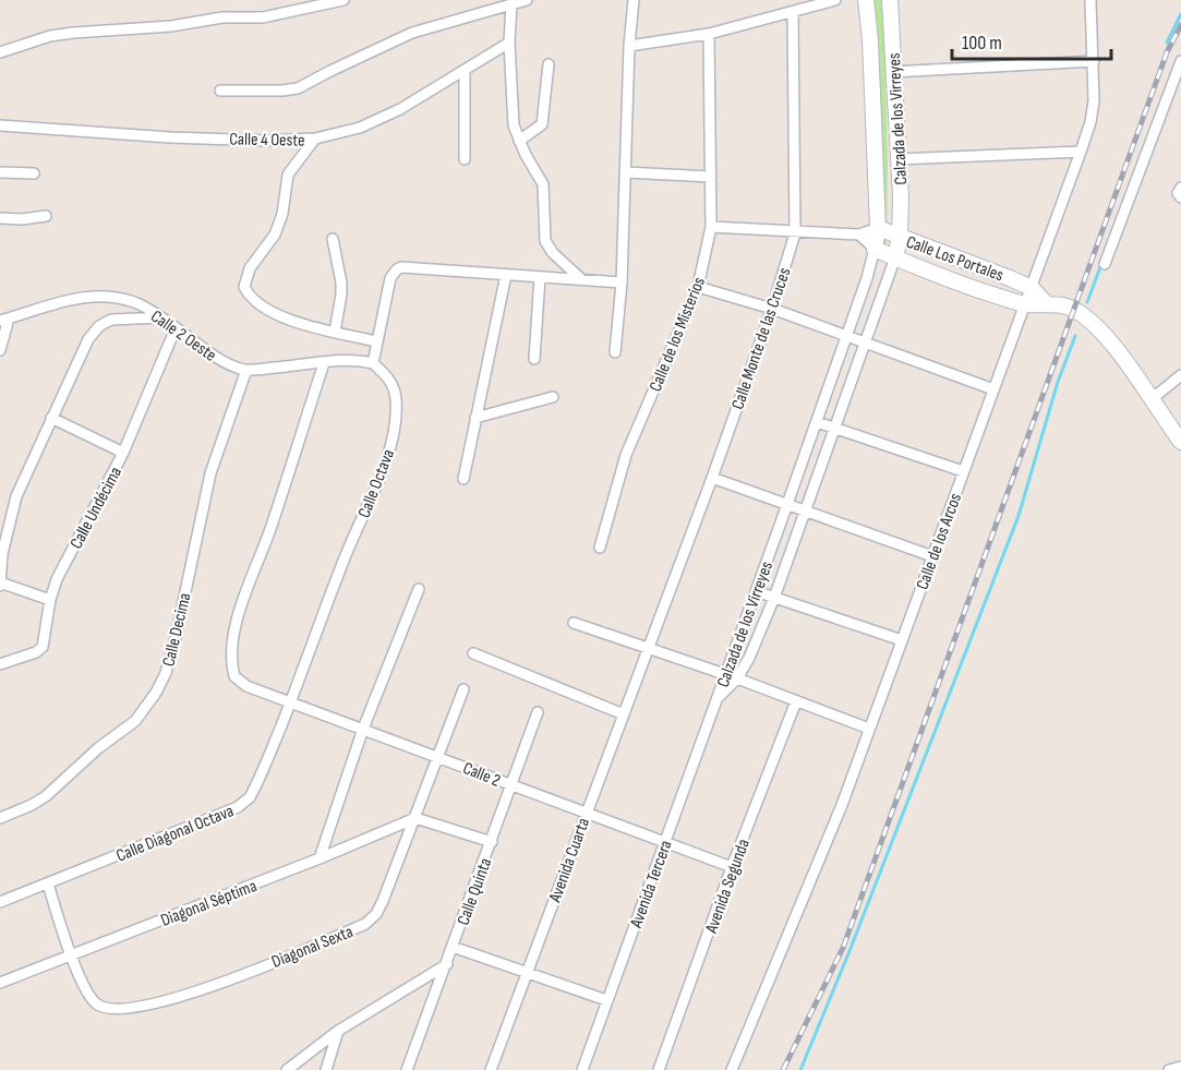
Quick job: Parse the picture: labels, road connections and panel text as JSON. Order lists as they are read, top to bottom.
{
  "streets": {
    "street": [
      "Calzada de los Virreyes",
      "Calle 4 Oeste",
      "Calle Los Portales",
      "Calle de los Misterios",
      "Calle 2 Oeste",
      "Calle Monte de las Cruces",
      "Calle Octava",
      "Calle Undécima",
      "Calle de los Arcos",
      "Calle Decima",
      "Calle 2",
      "Calle Diagonal Octava",
      "Avenida Cuarta",
      "Avenida Tercera",
      "Avenida Segunda",
      "Calle Quinta",
      "Diagonal Séptima",
      "Diagonal Sexta"
    ]
  },
  "crossings": [
    ["Calzada de los Virreyes", "Calle Los Portales"],
    ["Calzada de los Virreyes", "Avenida Tercera"],
    ["Calle Los Portales", "Calle de los Arcos"],
    ["Calle 2 Oeste", "Calle Octava"],
    ["Calle 2 Oeste", "Calle Undécima"],
    ["Calle 2 Oeste", "Calle Decima"],
    ["Calle 2 Oeste", "Calle 2"],
    ["Calle Monte de las Cruces", "Avenida Cuarta"],
    ["Calle Octava", "Calle 2"],
    ["Calle Octava", "Calle Diagonal Octava"],
    ["Calle 2", "Calle Diagonal Octava"],
    ["Calle 2", "Avenida Cuarta"],
    ["Calle 2", "Avenida Tercera"],
    ["Calle 2", "Avenida Segunda"],
    ["Calle 2", "Calle Quinta"],
    ["Calle 2", "Diagonal Sexta"],
    ["Diagonal Séptima", "Diagonal Sexta"]
  ],
  "scale_bar": "100 m"
}
